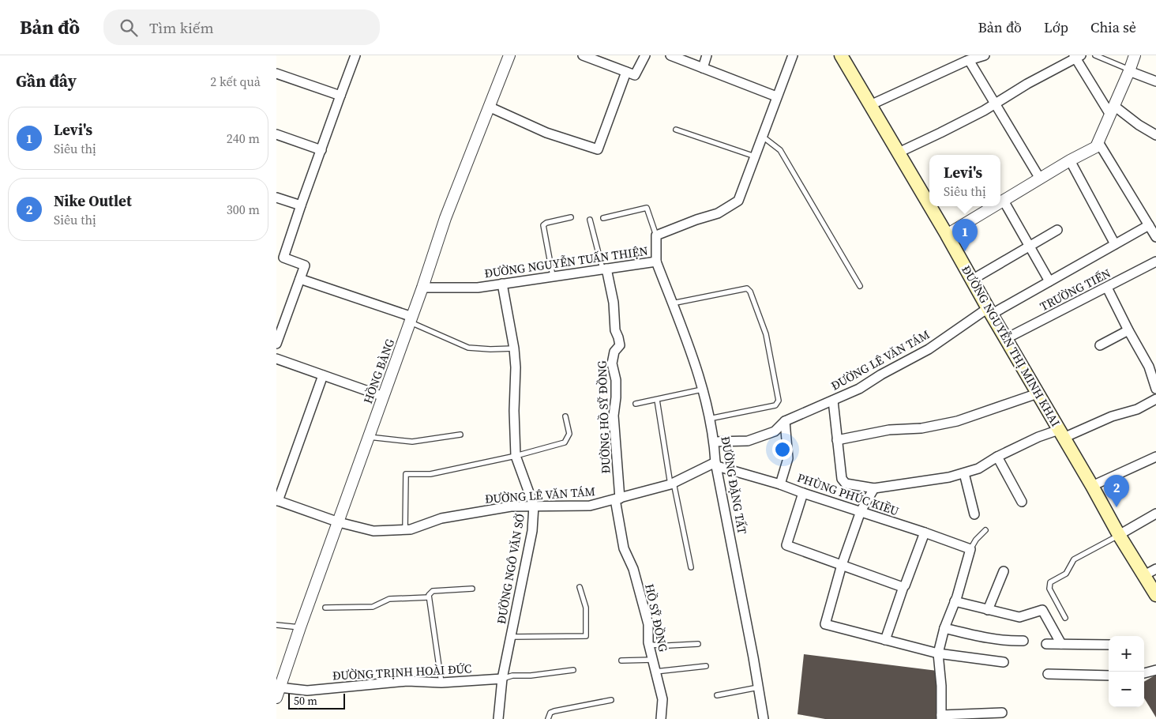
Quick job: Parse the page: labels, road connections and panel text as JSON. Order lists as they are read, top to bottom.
{
  "streets": {
    "main road": ["ĐƯỜNG NGUYỄN THỊ MINH KHAI"],
    "street": [
      "ĐƯỜNG NGUYỄN TUẤN THIỆN",
      "TRƯỜNG TIẾN",
      "ĐƯỜNG LÊ VĂN TÁM",
      "HỒNG BÀNG",
      "ĐƯỜNG HỒ SỸ ĐỒNG",
      "ĐƯỜNG ĐẶNG TẤT",
      "PHÙNG PHÚC KIỀU",
      "ĐƯỜNG NGÔ VĂN SỞ",
      "HỒ SỸ ĐỒNG",
      "ĐƯỜNG TRỊNH HOÀI ĐỨC"
    ]
  },
  "crossings": [
    ["ĐƯỜNG NGUYỄN TUẤN THIỆN", "HỒNG BÀNG"],
    ["ĐƯỜNG NGUYỄN TUẤN THIỆN", "ĐƯỜNG HỒ SỸ ĐỒNG"],
    ["ĐƯỜNG NGUYỄN TUẤN THIỆN", "ĐƯỜNG ĐẶNG TẤT"],
    ["ĐƯỜNG NGUYỄN TUẤN THIỆN", "ĐƯỜNG NGÔ VĂN SỞ"],
    ["TRƯỜNG TIẾN", "ĐƯỜNG NGUYỄN THỊ MINH KHAI"],
    ["ĐƯỜNG NGUYỄN THỊ MINH KHAI", "ĐƯỜNG LÊ VĂN TÁM"],
    ["ĐƯỜNG LÊ VĂN TÁM", "HỒNG BÀNG"],
    ["ĐƯỜNG LÊ VĂN TÁM", "ĐƯỜNG HỒ SỸ ĐỒNG"],
    ["ĐƯỜNG LÊ VĂN TÁM", "ĐƯỜNG ĐẶNG TẤT"],
    ["ĐƯỜNG LÊ VĂN TÁM", "PHÙNG PHÚC KIỀU"],
    ["ĐƯỜNG LÊ VĂN TÁM", "ĐƯỜNG NGÔ VĂN SỞ"],
    ["ĐƯỜNG LÊ VĂN TÁM", "HỒ SỸ ĐỒNG"],
    ["HỒNG BÀNG", "ĐƯỜNG TRỊNH HOÀI ĐỨC"],
    ["ĐƯỜNG HỒ SỸ ĐỒNG", "HỒ SỸ ĐỒNG"],
    ["ĐƯỜNG ĐẶNG TẤT", "PHÙNG PHÚC KIỀU"],
    ["ĐƯỜNG NGÔ VĂN SỞ", "ĐƯỜNG TRỊNH HOÀI ĐỨC"]
  ],
  "scale_bar": "50 m",
  "page": {
    "header": "Bản đồ",
    "search": "Tìm kiếm",
    "nav": ["Bản đồ", "Lớp", "Chia sẻ"],
    "heading": ["Gần đây", "2 kết quả"],
    "list": [
      {
        "mark": "1",
        "name": "Levi's",
        "note": "Siêu thị",
        "value": "240 m"
      },
      {
        "mark": "2",
        "name": "Nike Outlet",
        "note": "Siêu thị",
        "value": "300 m"
      }
    ],
    "popup": ["Levi's", "Siêu thị"],
    "pins": ["1", "2"],
    "map_buttons": ["+", "−"],
    "scale": "50 m"
  }
}
